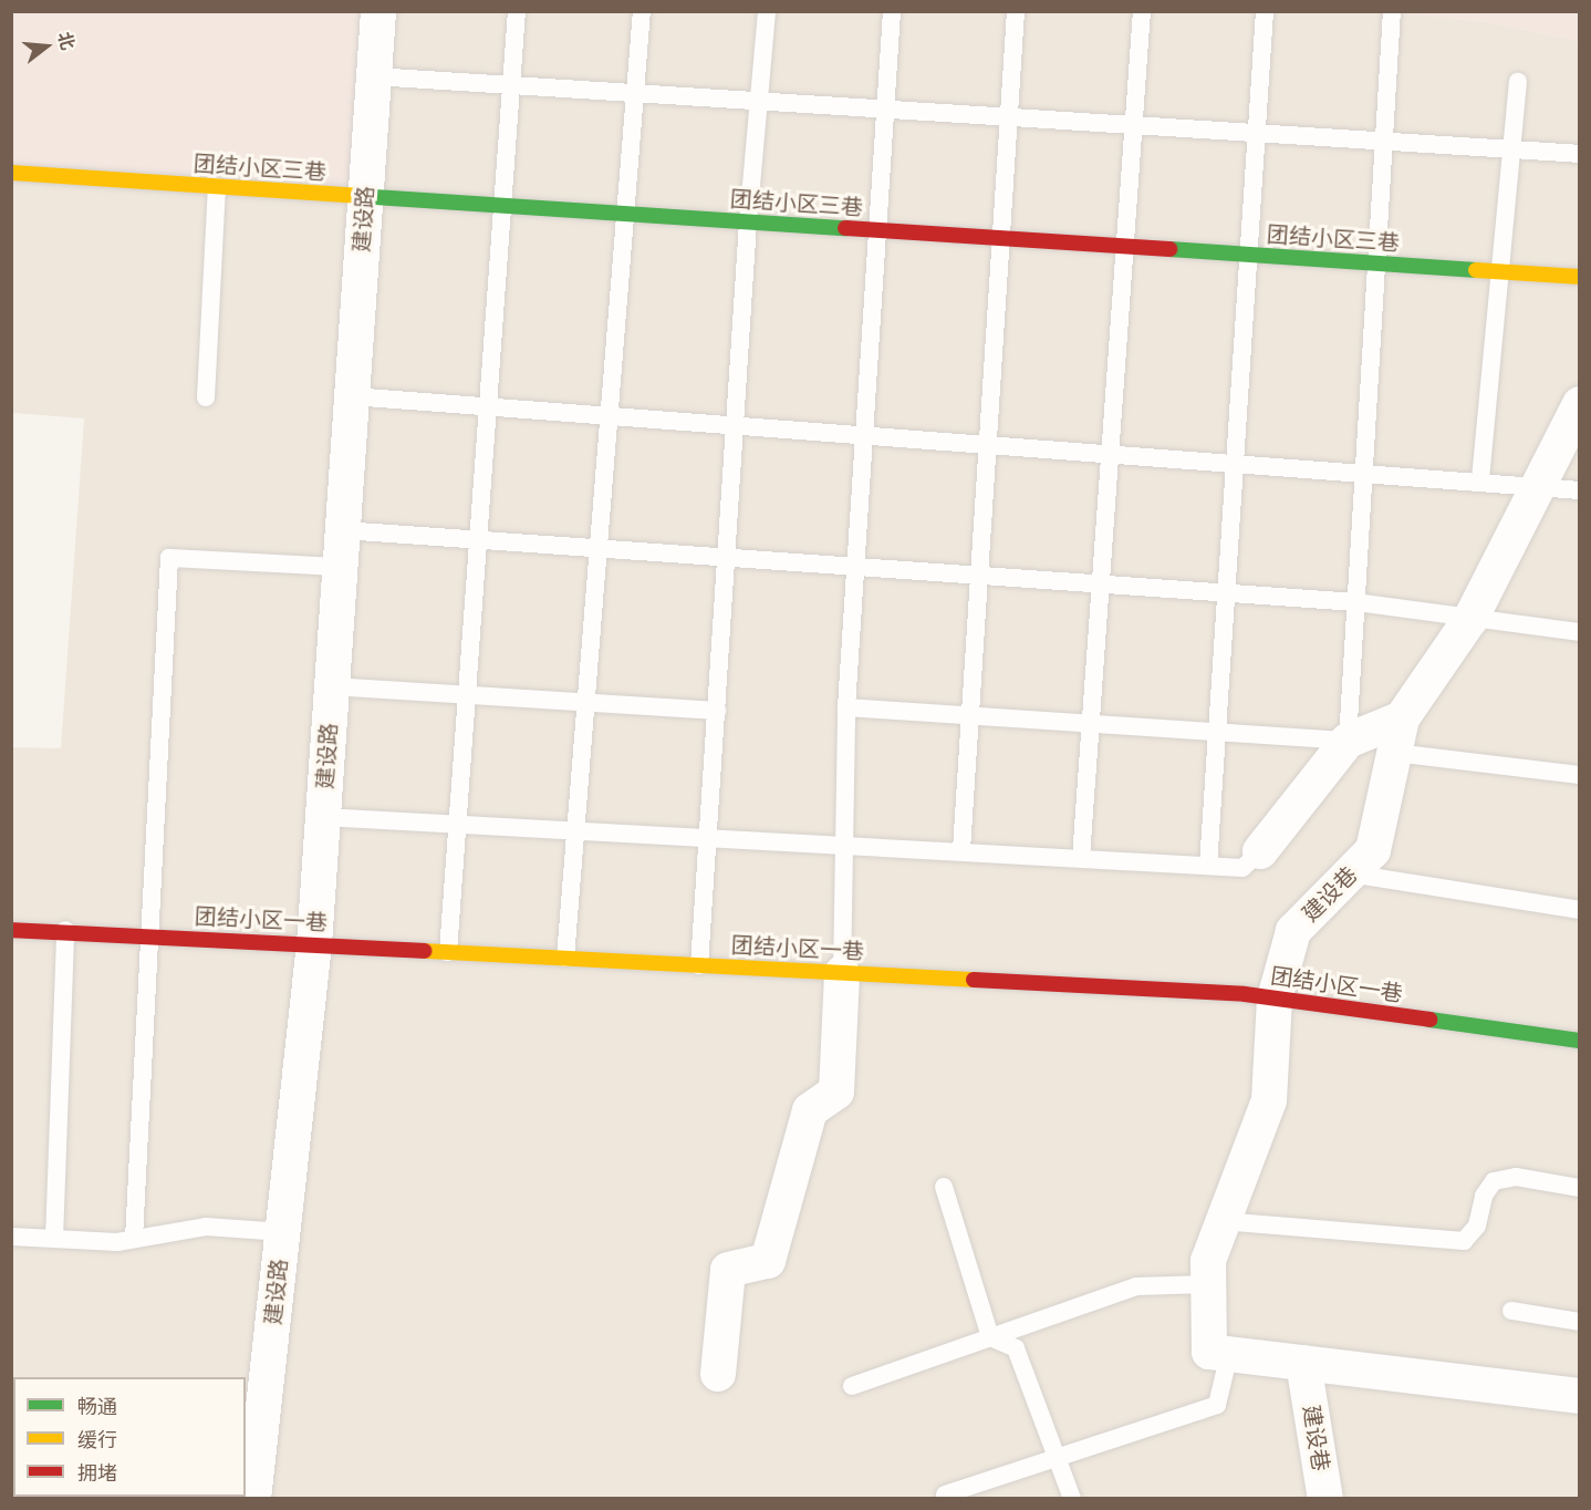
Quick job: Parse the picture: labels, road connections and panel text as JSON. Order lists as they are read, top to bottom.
{
  "streets": {
    "street": [
      "团结小区三巷",
      "建设路",
      "建设巷",
      "团结小区一巷"
    ]
  },
  "crossings": [
    ["团结小区三巷", "建设路"],
    ["建设路", "团结小区一巷"],
    ["建设巷", "团结小区一巷"]
  ],
  "legend": ["畅通", "缓行", "拥堵"],
  "north": "right"
}
